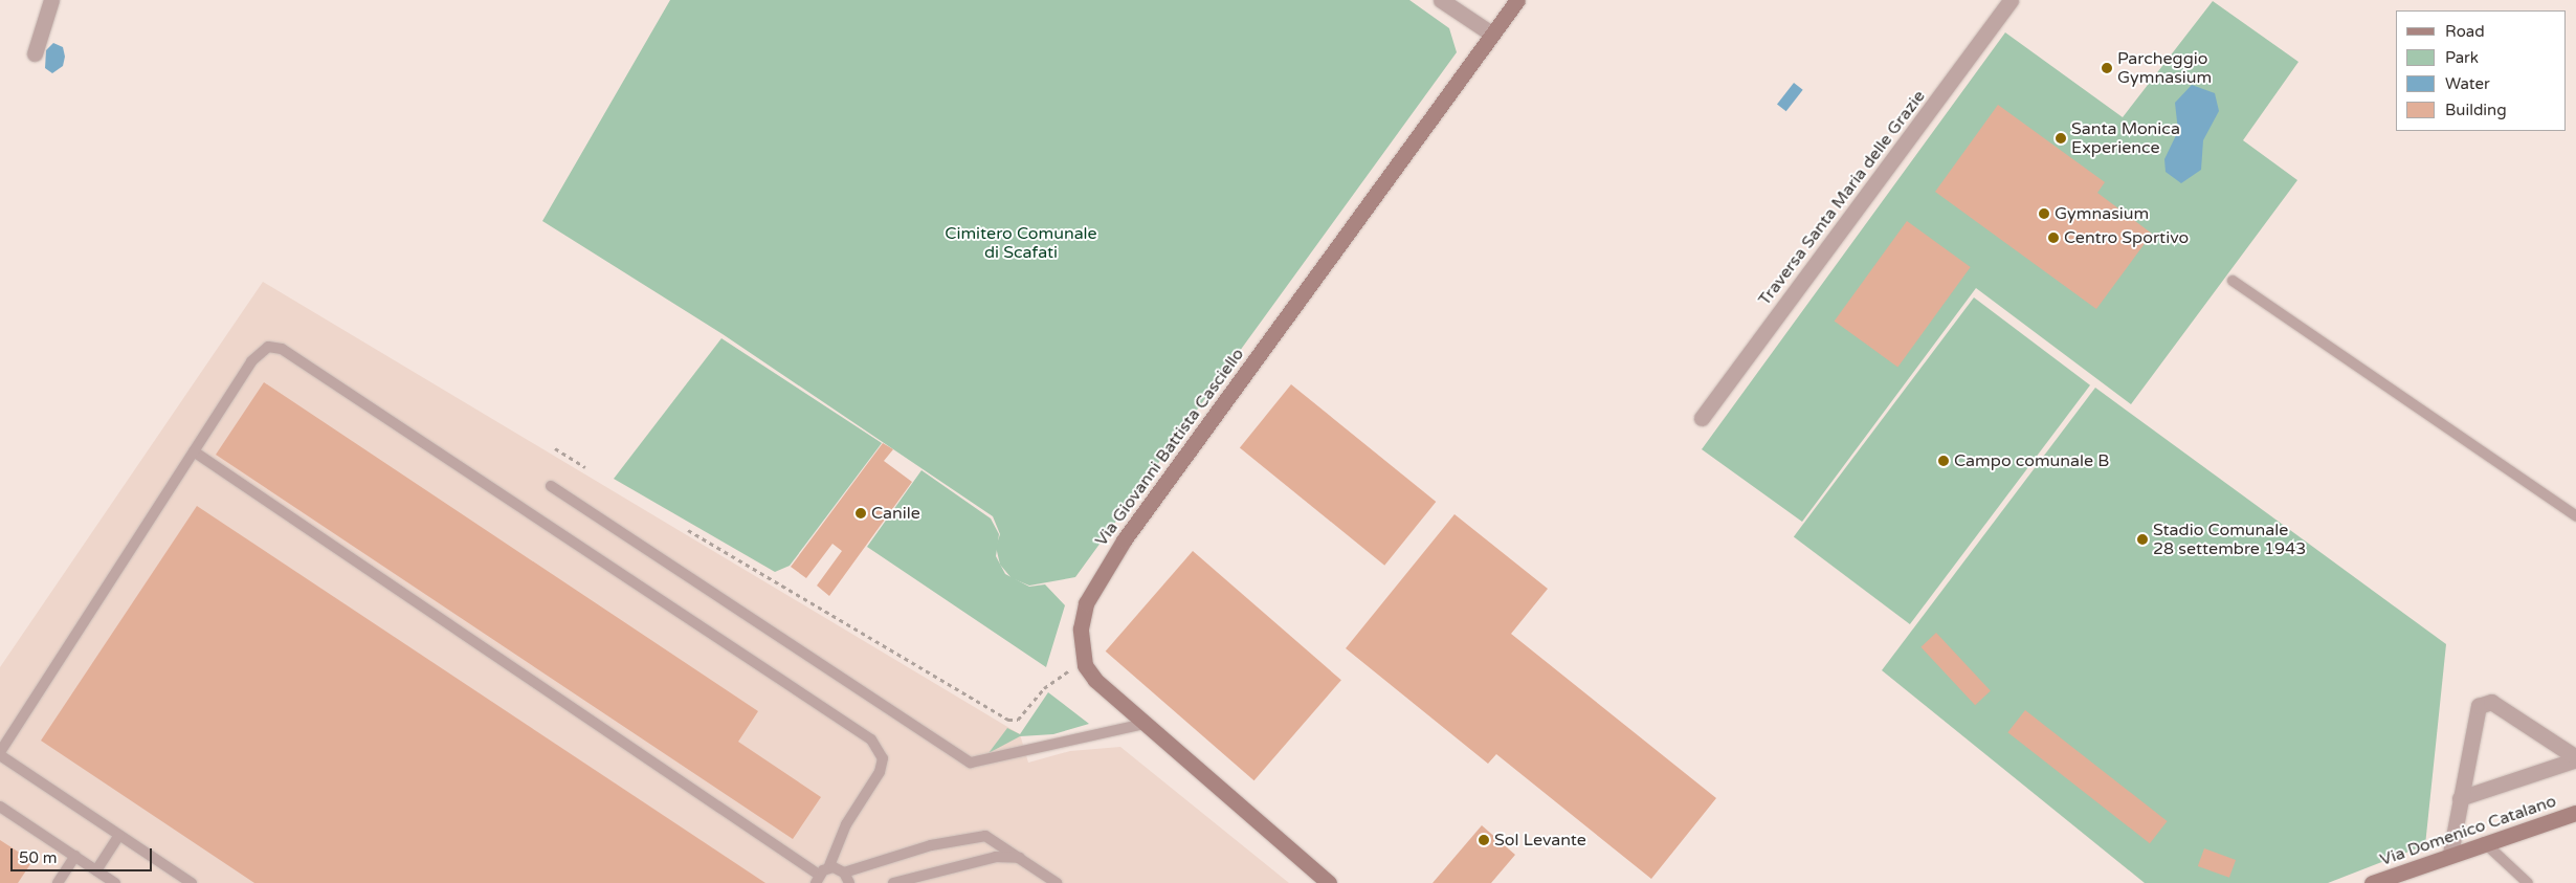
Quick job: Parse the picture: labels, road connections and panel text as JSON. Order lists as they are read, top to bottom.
{
  "streets": {
    "street": ["Traversa Santa Maria delle Grazie", "Via Giovanni Battista Casciello", "Via Domenico Catalano"]
  },
  "parks": ["Cimitero Comunale di Scafati"],
  "places": [
    "Parcheggio Gymnasium",
    "Santa Monica Experience",
    "Gymnasium",
    "Centro Sportivo",
    "Campo comunale B",
    "Canile",
    "Stadio Comunale 28 settembre 1943",
    "Sol Levante"
  ],
  "legend": [
    "Road",
    "Park",
    "Water",
    "Building"
  ],
  "scale_bar": "50 m"
}
